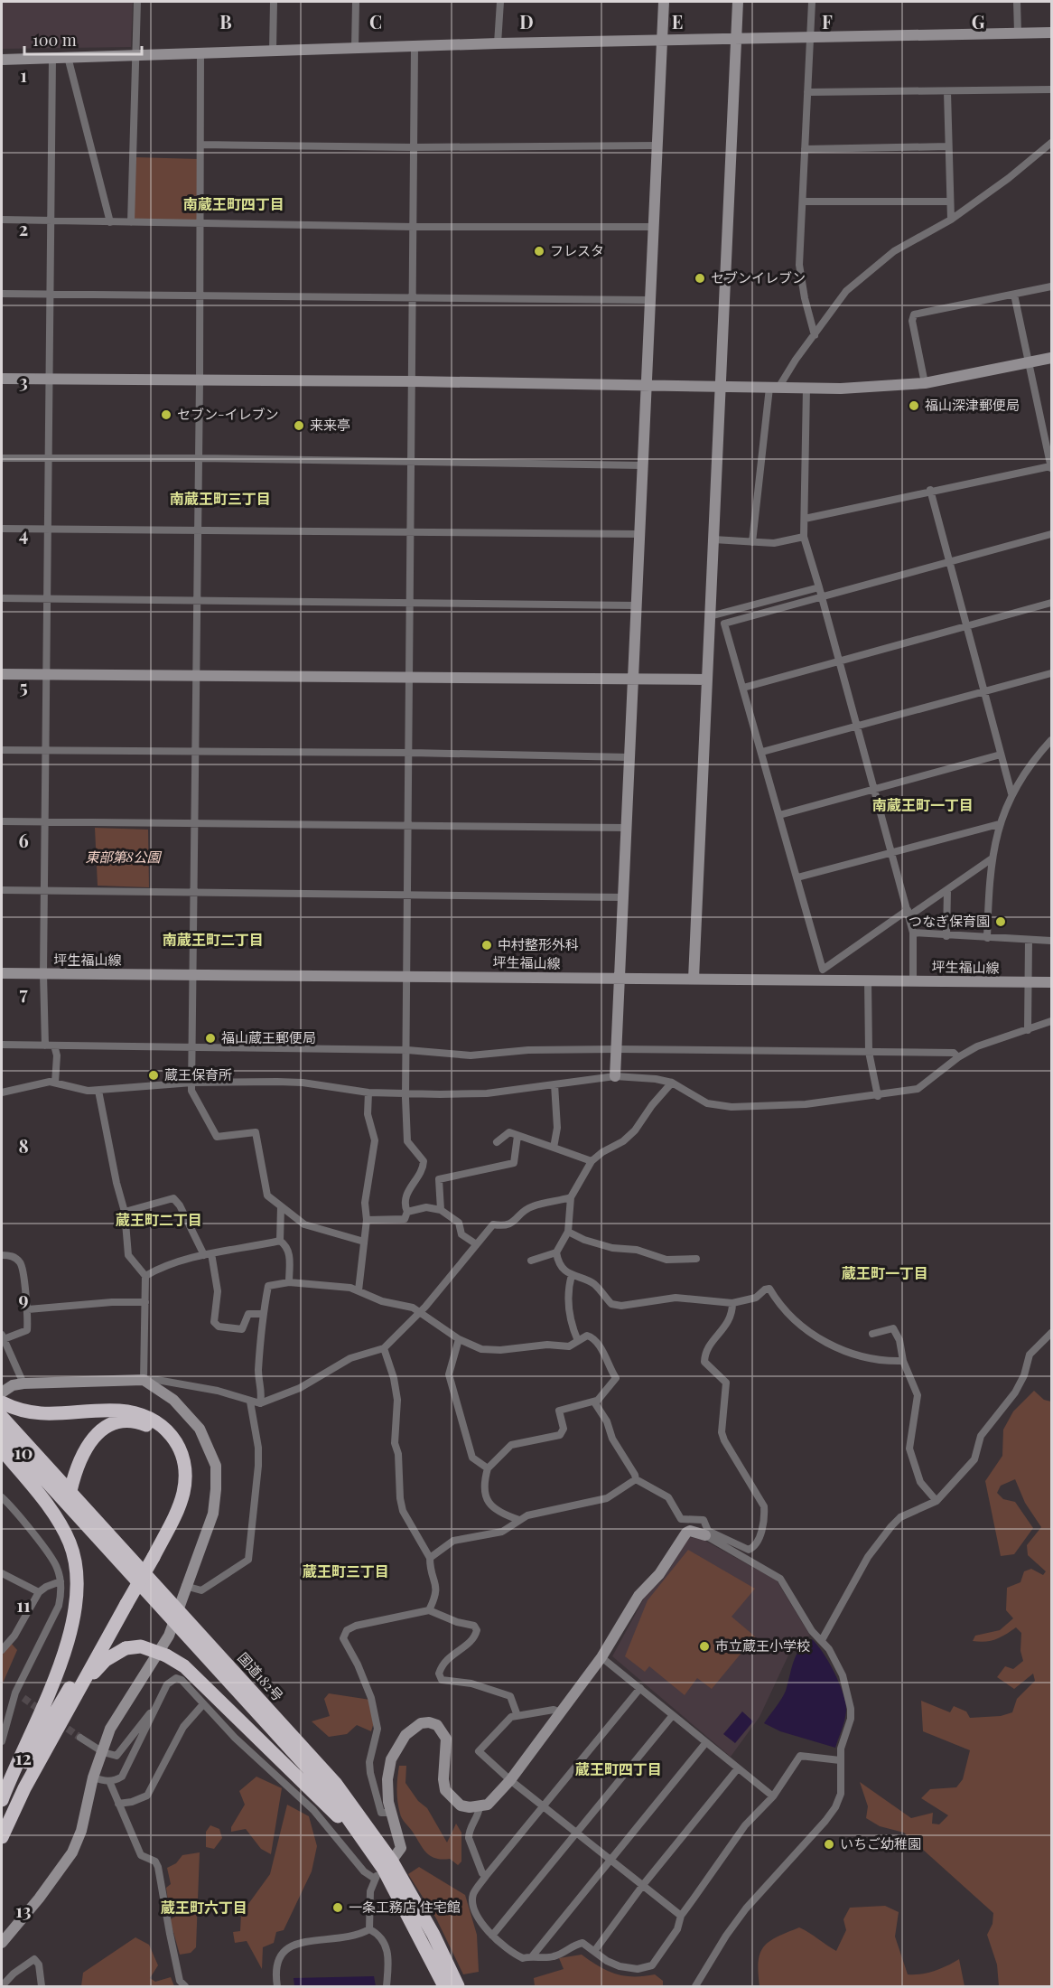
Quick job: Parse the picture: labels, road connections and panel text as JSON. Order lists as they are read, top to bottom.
{
  "streets": {
    "highway": ["国道182号"],
    "street": ["坪生福山線"]
  },
  "districts": [
    "南蔵王町四丁目",
    "南蔵王町三丁目",
    "南蔵王町一丁目",
    "南蔵王町二丁目",
    "蔵王町二丁目",
    "蔵王町一丁目",
    "蔵王町三丁目",
    "蔵王町四丁目",
    "蔵王町六丁目"
  ],
  "parks": ["東部第8公園"],
  "places": [
    "フレスタ",
    "セブンイレブン",
    "福山深津郵便局",
    "セブン-イレブン",
    "来来亭",
    "つなぎ保育園",
    "中村整形外科",
    "福山蔵王郵便局",
    "蔵王保育所",
    "市立蔵王小学校",
    "いちご幼稚園",
    "一条工務店 住宅館"
  ],
  "scale_bar": "100 m",
  "grid": {
    "columns": [
      "B",
      "C",
      "D",
      "E",
      "F",
      "G"
    ],
    "rows": [
      "1",
      "2",
      "3",
      "4",
      "5",
      "6",
      "7",
      "8",
      "9",
      "10",
      "11",
      "12",
      "13"
    ]
  }
}
